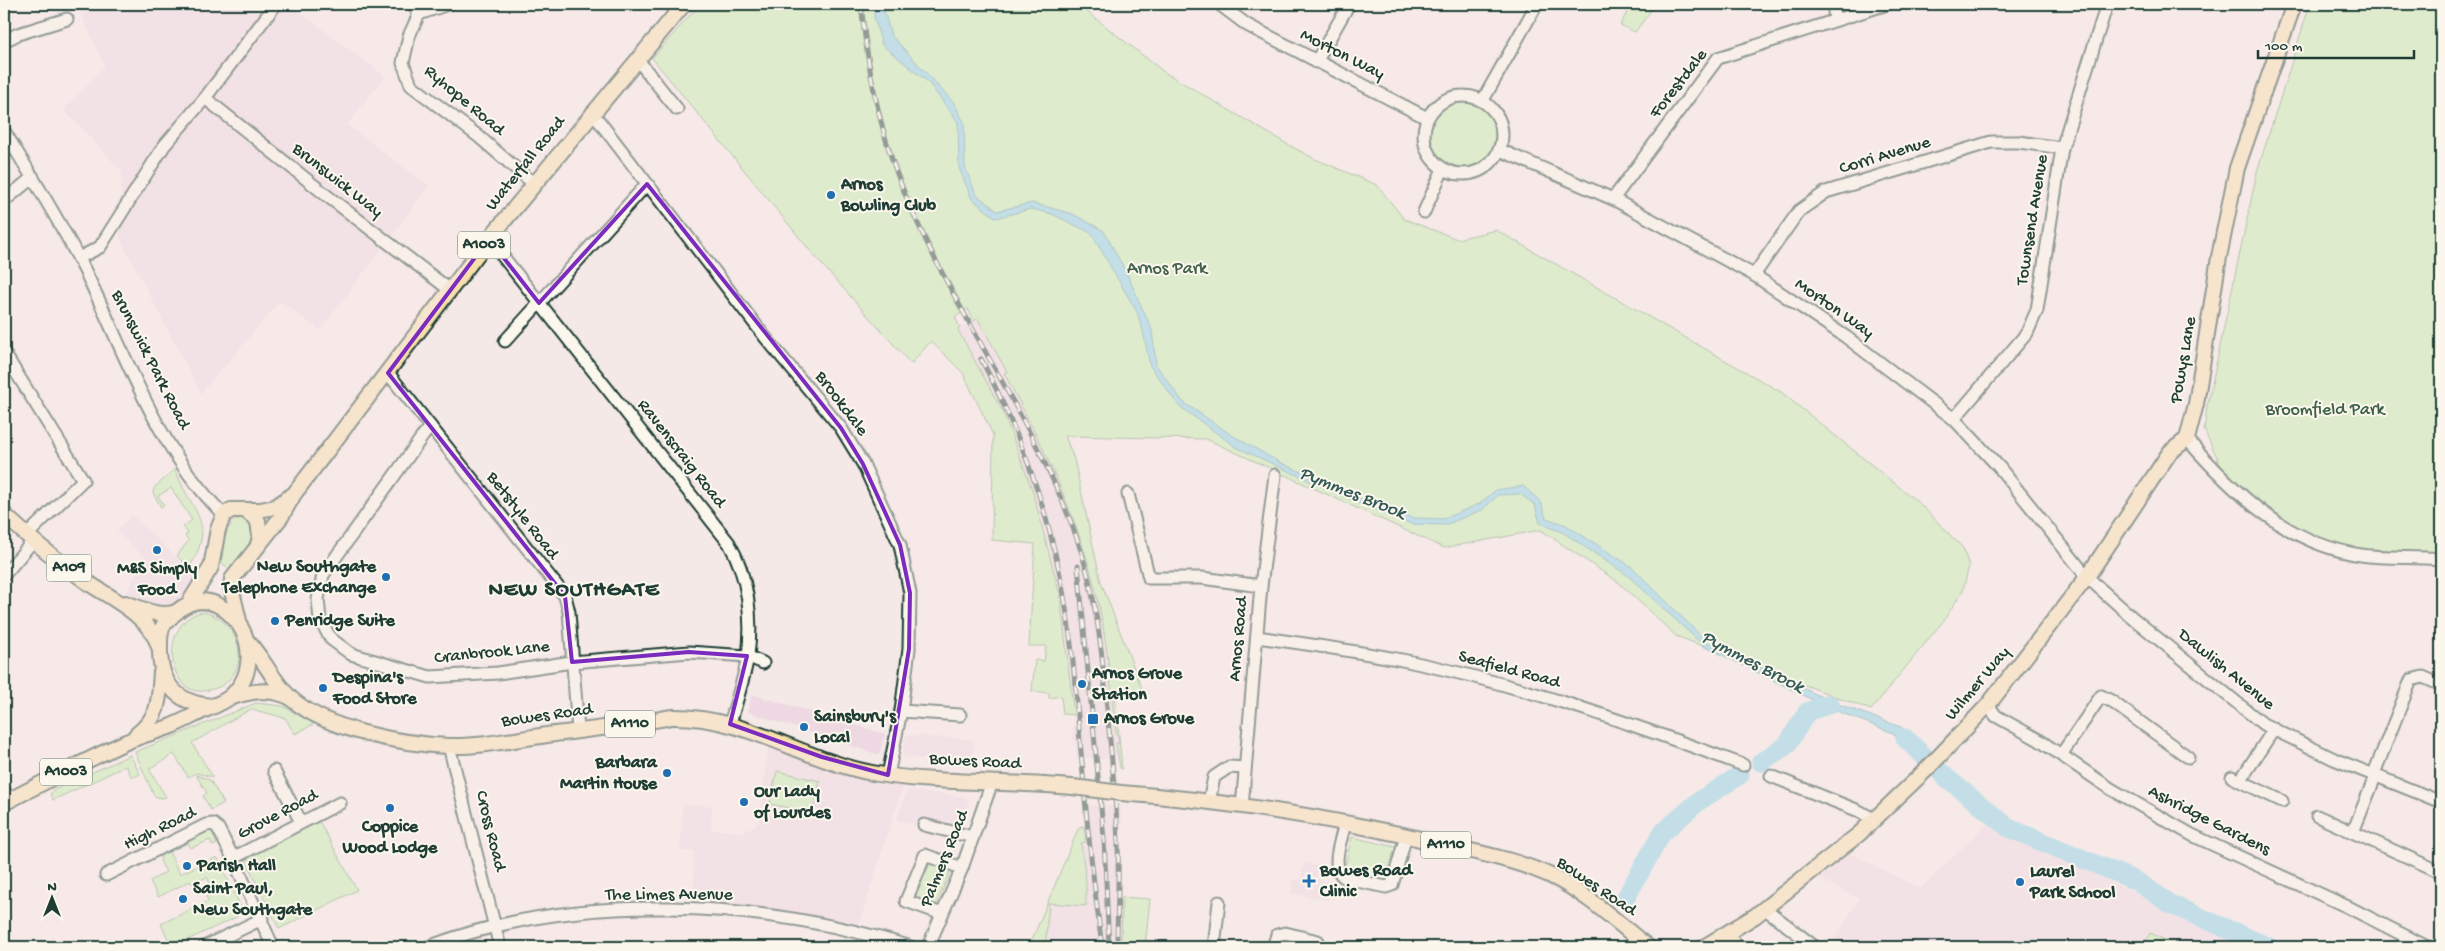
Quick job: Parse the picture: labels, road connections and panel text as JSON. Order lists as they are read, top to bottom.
{
  "streets": {
    "main road": [
      "Waterfall Road",
      "A1003",
      "Powys Lane",
      "A109",
      "Wilmer Way",
      "Bowes Road",
      "A1110"
    ],
    "street": [
      "Morton Way",
      "Forestdale",
      "Ryhope Road",
      "Corri Avenue",
      "Brunswick Way",
      "Townsend Avenue",
      "Brunswick Park Road",
      "Brookdale",
      "Ravenscraig Road",
      "Betstyle Road",
      "Arnos Road",
      "Cranbrook Lane",
      "Seafield Road",
      "Dawlish Avenue",
      "Grove Road",
      "Ashridge Gardens",
      "High Road",
      "Cross Road",
      "Palmers Road",
      "The Limes Avenue"
    ]
  },
  "crossings": [
    ["Morton Way", "Forestdale"],
    ["Morton Way", "Corri Avenue"],
    ["Morton Way", "Townsend Avenue"],
    ["Morton Way", "Dawlish Avenue"],
    ["Morton Way", "Wilmer Way"],
    ["Ryhope Road", "Waterfall Road"],
    ["Corri Avenue", "Townsend Avenue"],
    ["Waterfall Road", "Brunswick Way"],
    ["Waterfall Road", "A1003"],
    ["Waterfall Road", "Brookdale"],
    ["Waterfall Road", "Ravenscraig Road"],
    ["Waterfall Road", "Betstyle Road"],
    ["A1003", "Brunswick Park Road"],
    ["A1003", "A109"],
    ["A1003", "Bowes Road"],
    ["Powys Lane", "Wilmer Way"],
    ["Brookdale", "Bowes Road"],
    ["Ravenscraig Road", "Cranbrook Lane"],
    ["Ravenscraig Road", "Bowes Road"],
    ["Betstyle Road", "Cranbrook Lane"],
    ["Betstyle Road", "Bowes Road"],
    ["A109", "Bowes Road"],
    ["Arnos Road", "Seafield Road"],
    ["Arnos Road", "Bowes Road"],
    ["Dawlish Avenue", "Wilmer Way"],
    ["Wilmer Way", "Ashridge Gardens"],
    ["Bowes Road", "Cross Road"],
    ["Bowes Road", "Palmers Road"],
    ["Grove Road", "High Road"],
    ["Cross Road", "The Limes Avenue"]
  ],
  "districts": ["NEW SOUTHGATE"],
  "water": ["Pymmes Brook"],
  "parks": ["Arnos Park", "Broomfield Park"],
  "places": {
    "other": [
      "Arnos Bowling Club",
      "M&S Simply Food",
      "New Southgate Telephone Exchange",
      "Penridge Suite",
      "Arnos Grove Station",
      "Despina's Food Store",
      "Sainsbury's Local",
      "Barbara Martin House",
      "Our Lady of Lourdes",
      "Coppice Wood Lodge",
      "Parish Hall",
      "Laurel Park School",
      "Saint Paul, New Southgate"
    ],
    "transit": ["Arnos Grove"],
    "health": ["Bowes Road Clinic"]
  },
  "scale_bar": "100 m",
  "north": "top"
}
